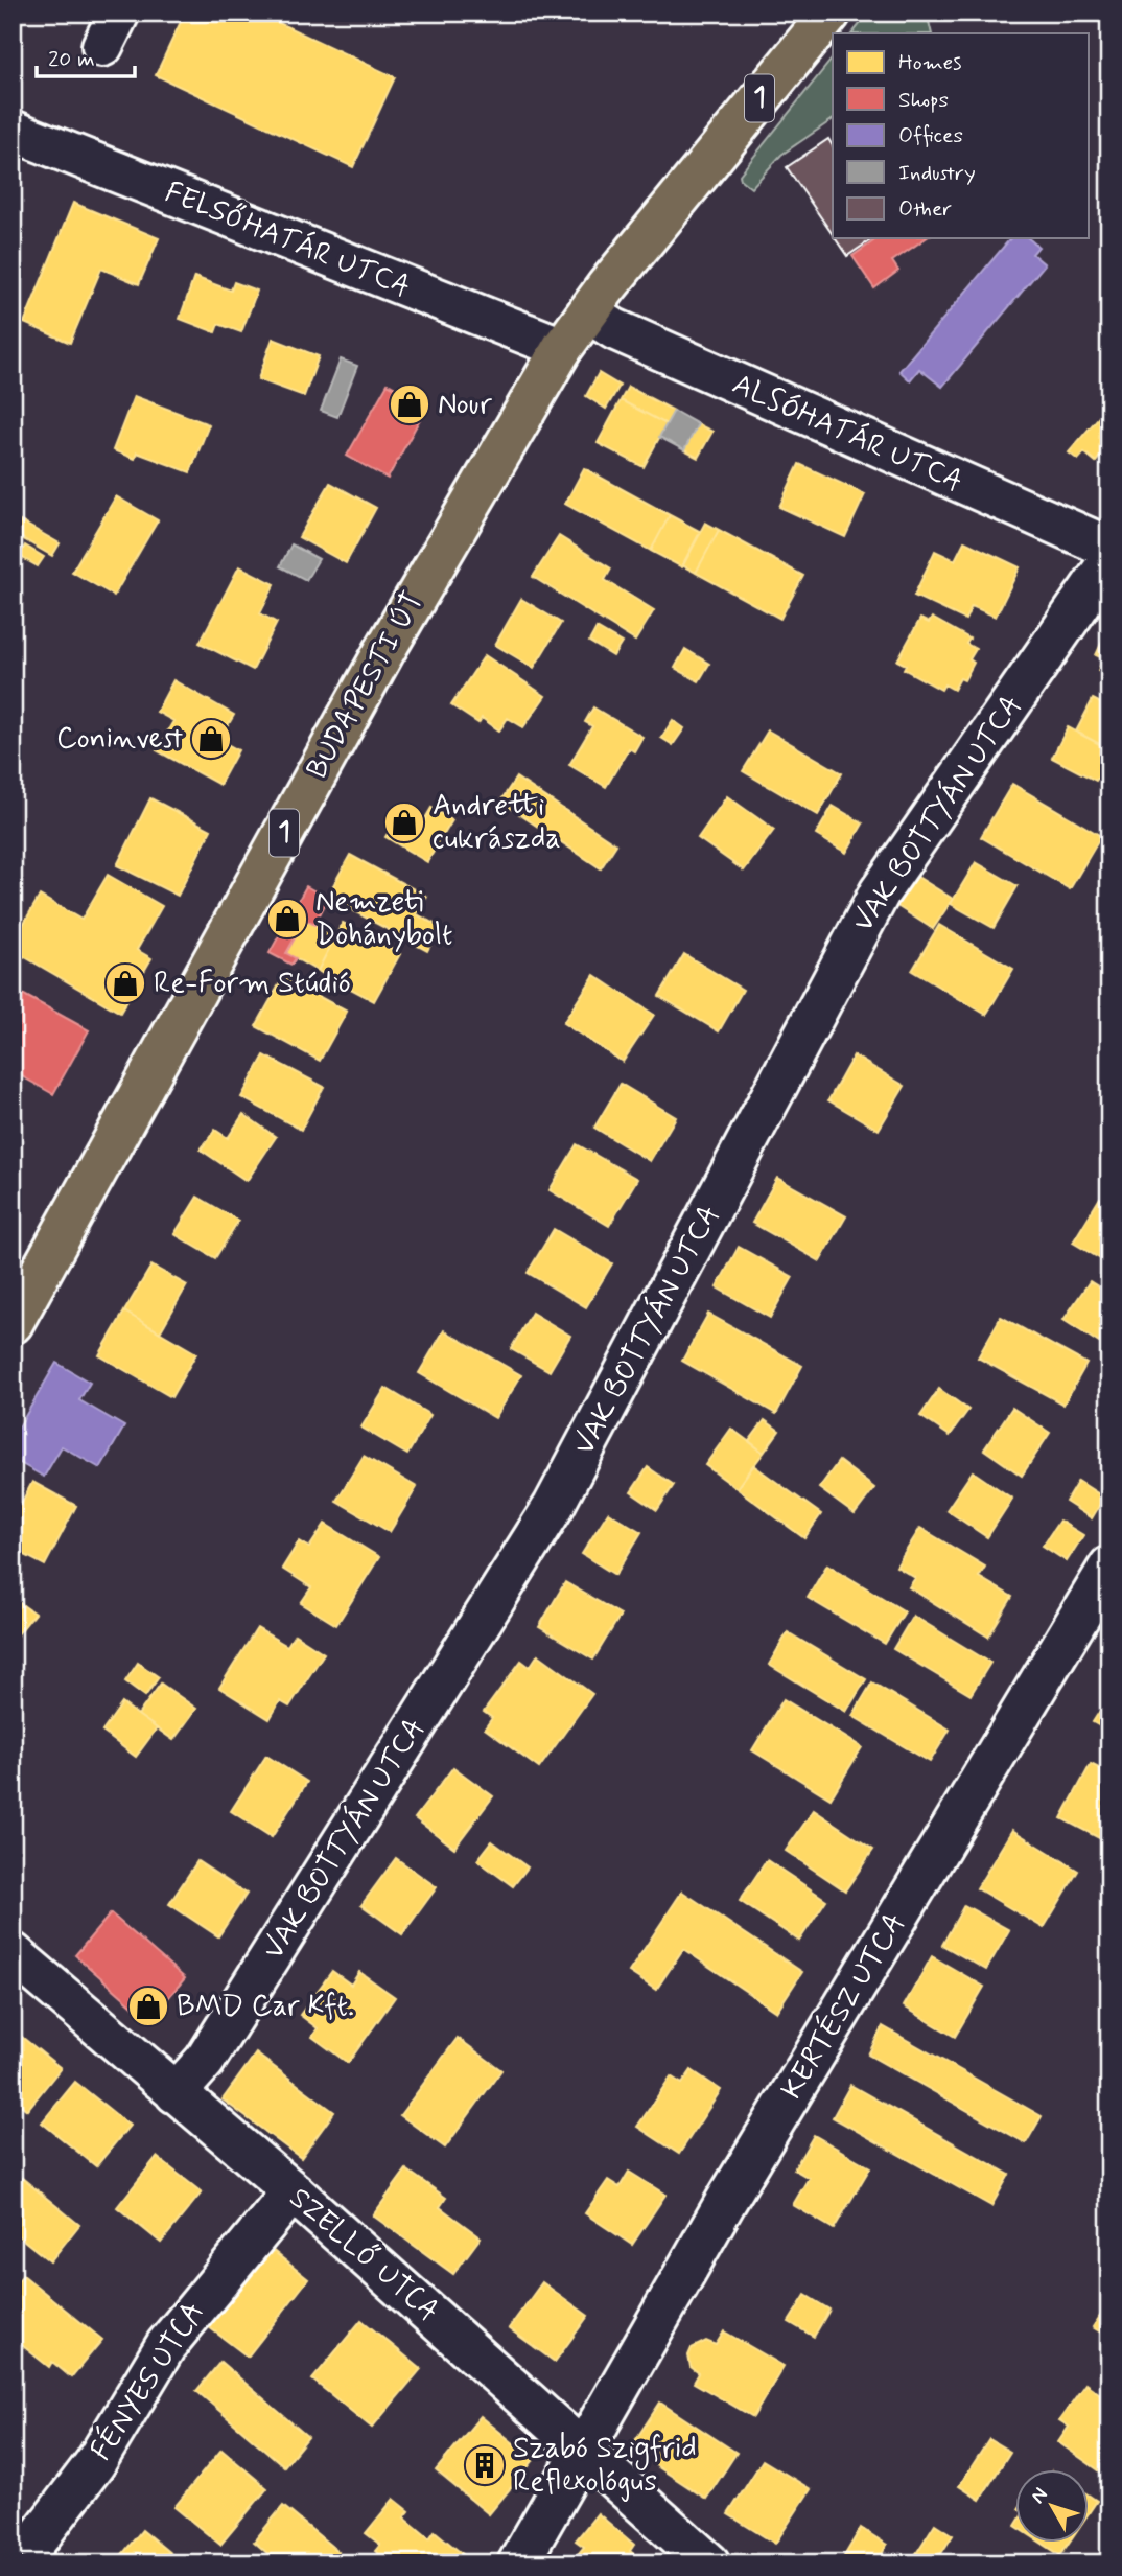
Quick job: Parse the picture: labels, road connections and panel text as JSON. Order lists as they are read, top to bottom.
{
  "streets": {
    "main road": ["1", "BUDAPESTI ÚT"],
    "street": [
      "FELSŐHATÁR UTCA",
      "ALSÓHATÁR UTCA",
      "VAK BOTTYÁN UTCA",
      "KERTÉSZ UTCA",
      "SZELLŐ UTCA",
      "FÉNYES UTCA"
    ]
  },
  "crossings": [
    ["1", "ALSÓHATÁR UTCA"],
    ["1", "BUDAPESTI ÚT"],
    ["FELSŐHATÁR UTCA", "BUDAPESTI ÚT"],
    ["ALSÓHATÁR UTCA", "BUDAPESTI ÚT"],
    ["VAK BOTTYÁN UTCA", "SZELLŐ UTCA"],
    ["KERTÉSZ UTCA", "SZELLŐ UTCA"],
    ["SZELLŐ UTCA", "FÉNYES UTCA"]
  ],
  "places": {
    "shop": [
      "Nour",
      "Coninvest",
      "Andretti cukrászda",
      "Nemzeti Dohánybolt",
      "Re-Form Stúdió",
      "BMD Car Kft."
    ],
    "building": ["Szabó Szigfrid Reflexológus"]
  },
  "legend": [
    "Homes",
    "Shops",
    "Offices",
    "Industry",
    "Other"
  ],
  "scale_bar": "20 m",
  "north": "top left"
}
